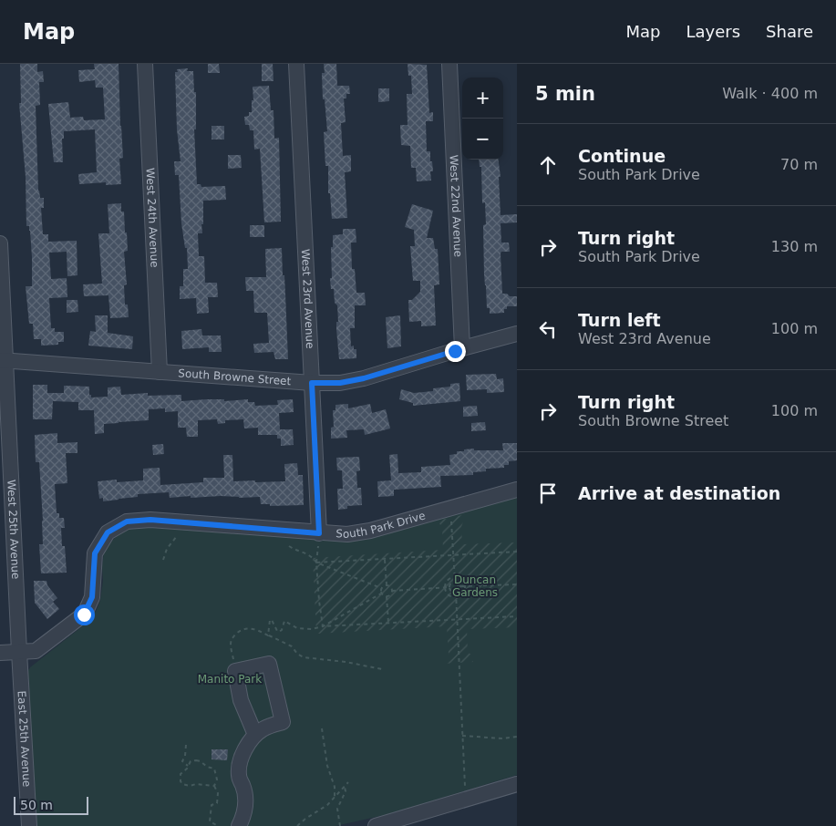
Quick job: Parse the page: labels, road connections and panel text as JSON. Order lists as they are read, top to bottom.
{
  "streets": {
    "street": [
      "West 22nd Avenue",
      "West 24th Avenue",
      "West 23rd Avenue",
      "South Browne Street",
      "South Park Drive",
      "West 25th Avenue",
      "East 25th Avenue"
    ]
  },
  "crossings": [
    ["West 22nd Avenue", "South Browne Street"],
    ["West 24th Avenue", "South Browne Street"],
    ["West 23rd Avenue", "South Browne Street"],
    ["West 23rd Avenue", "South Park Drive"],
    ["South Browne Street", "West 25th Avenue"],
    ["South Park Drive", "West 25th Avenue"],
    ["South Park Drive", "East 25th Avenue"],
    ["West 25th Avenue", "East 25th Avenue"]
  ],
  "parks": ["Duncan Gardens", "Manito Park"],
  "scale_bar": "50 m",
  "page": {
    "header": "Map",
    "nav": ["Map", "Layers", "Share"],
    "heading": ["5 min", "Walk · 400 m"],
    "map_buttons": ["+", "−"],
    "list": [
      ["Continue", "South Park Drive", "70 m"],
      ["Turn right", "South Park Drive", "130 m"],
      ["Turn left", "West 23rd Avenue", "100 m"],
      ["Turn right", "South Browne Street", "100 m"],
      "Arrive at destination"
    ],
    "scale": "50 m"
  }
}
